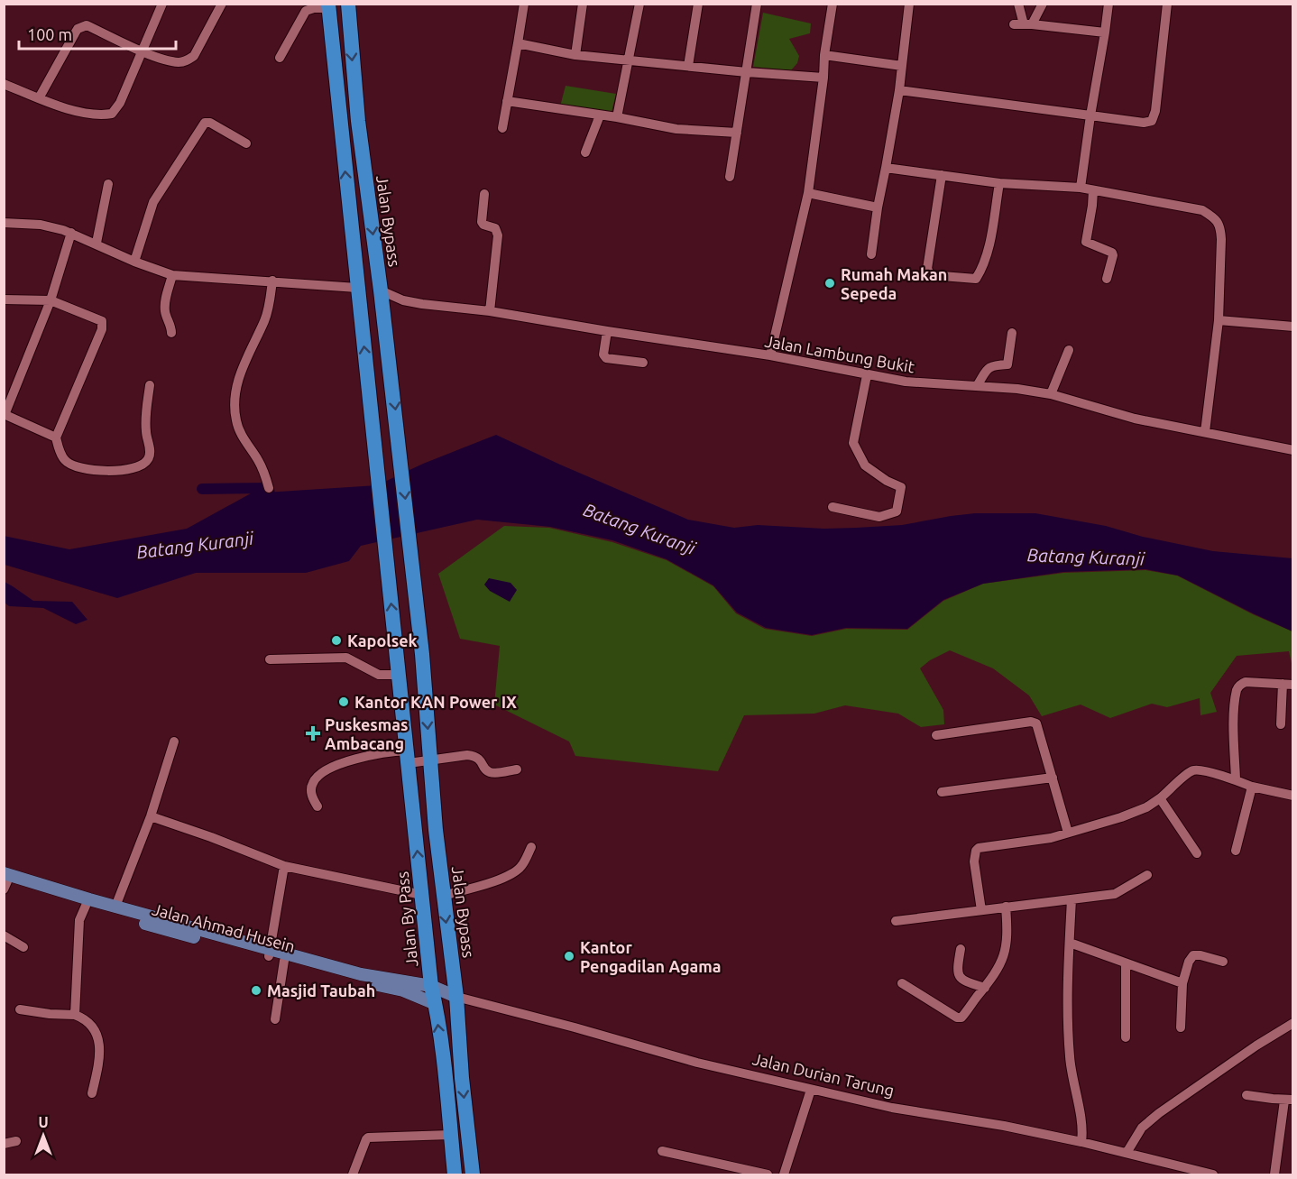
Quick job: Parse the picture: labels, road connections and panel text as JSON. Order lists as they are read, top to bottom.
{
  "streets": {
    "highway": ["Jalan Bypass", "Jalan By Pass"],
    "main road": ["Jalan Ahmad Husein", "Jalan Durian Tarung"],
    "street": ["Jalan Lambung Bukit"]
  },
  "crossings": [
    ["Jalan Bypass", "Jalan Lambung Bukit"],
    ["Jalan Bypass", "Jalan Durian Tarung"],
    ["Jalan By Pass", "Jalan Ahmad Husein"],
    ["Jalan By Pass", "Jalan Durian Tarung"],
    ["Jalan Ahmad Husein", "Jalan Durian Tarung"]
  ],
  "one_way": ["Jalan Bypass", "Jalan By Pass"],
  "water": ["Batang Kuranji"],
  "places": {
    "other": [
      "Rumah Makan Sepeda",
      "Kapolsek",
      "Kantor KAN Power IX",
      "Kantor Pengadilan Agama",
      "Masjid Taubah"
    ],
    "health": ["Puskesmas Ambacang"]
  },
  "scale_bar": "100 m",
  "north": "top"
}
